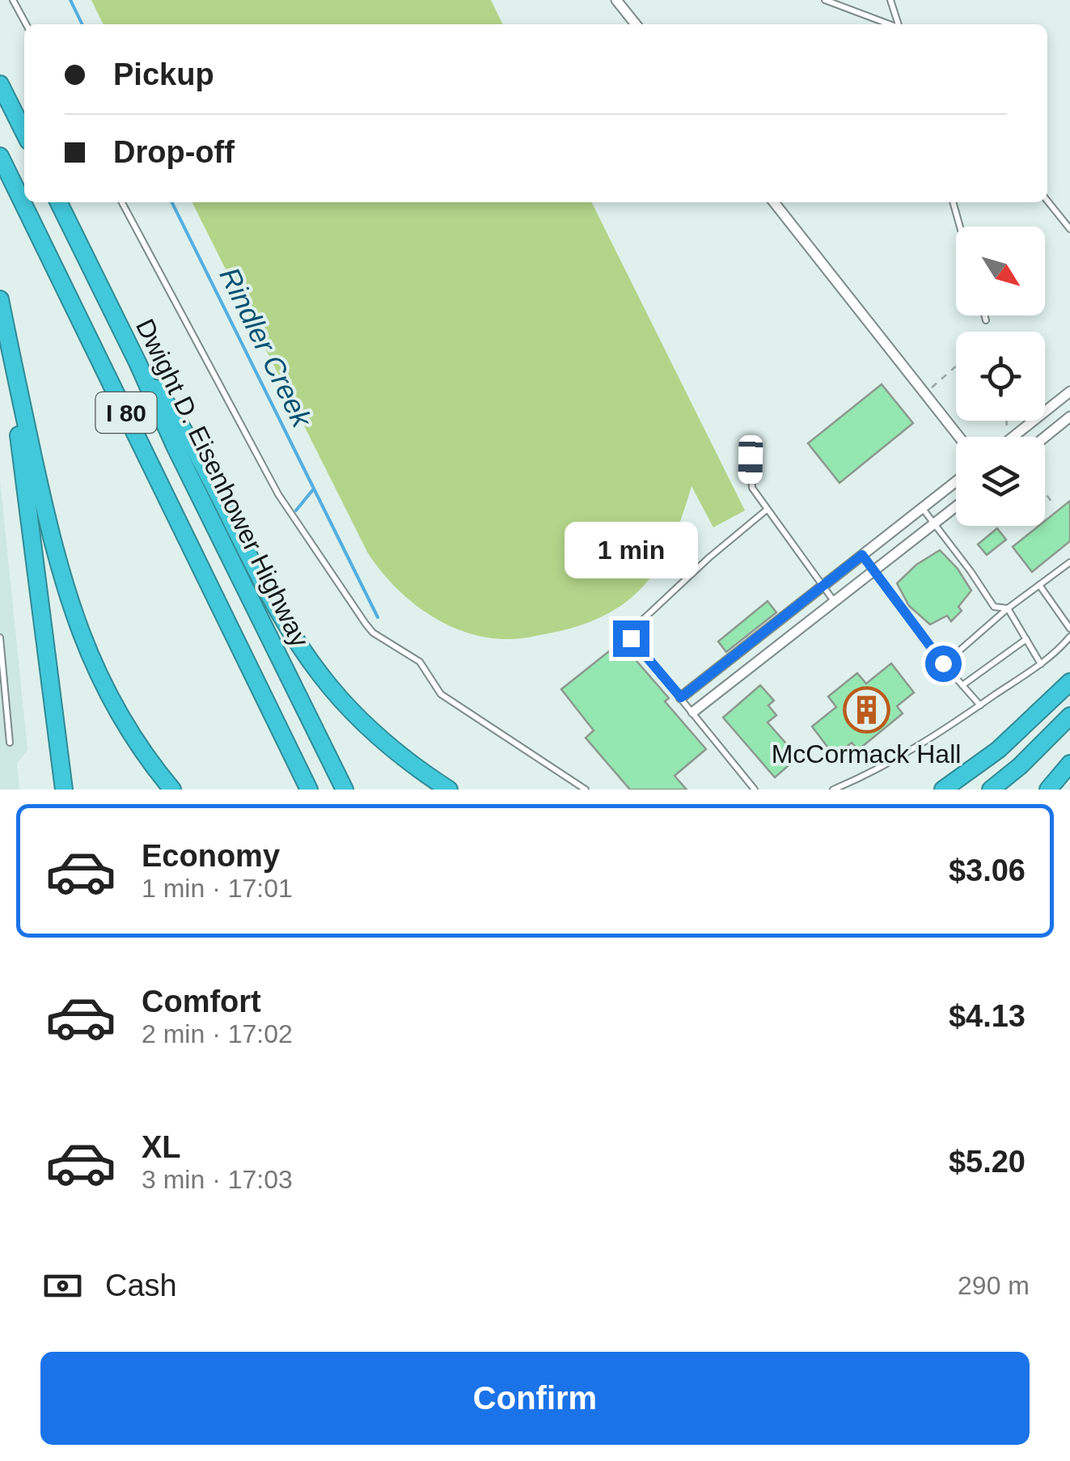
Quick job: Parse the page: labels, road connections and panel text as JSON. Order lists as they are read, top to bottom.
{
  "streets": {
    "highway": ["I 80", "Dwight D. Eisenhower Highway"]
  },
  "water": ["Rindler Creek"],
  "places": {
    "building": ["McCormack Hall"]
  },
  "north": "bottom right",
  "page": {
    "banner": ["Pickup", "Drop-off"],
    "bubble": "1 min",
    "list": [
      {
        "name": "Economy",
        "note": "1 min · 17:01",
        "value": "$3.06"
      },
      {
        "name": "Comfort",
        "note": "2 min · 17:02",
        "value": "$4.13"
      },
      {
        "name": "XL",
        "note": "3 min · 17:03",
        "value": "$5.20"
      }
    ],
    "pay": ["Cash", "290 m"],
    "buttons": "Confirm"
  }
}
